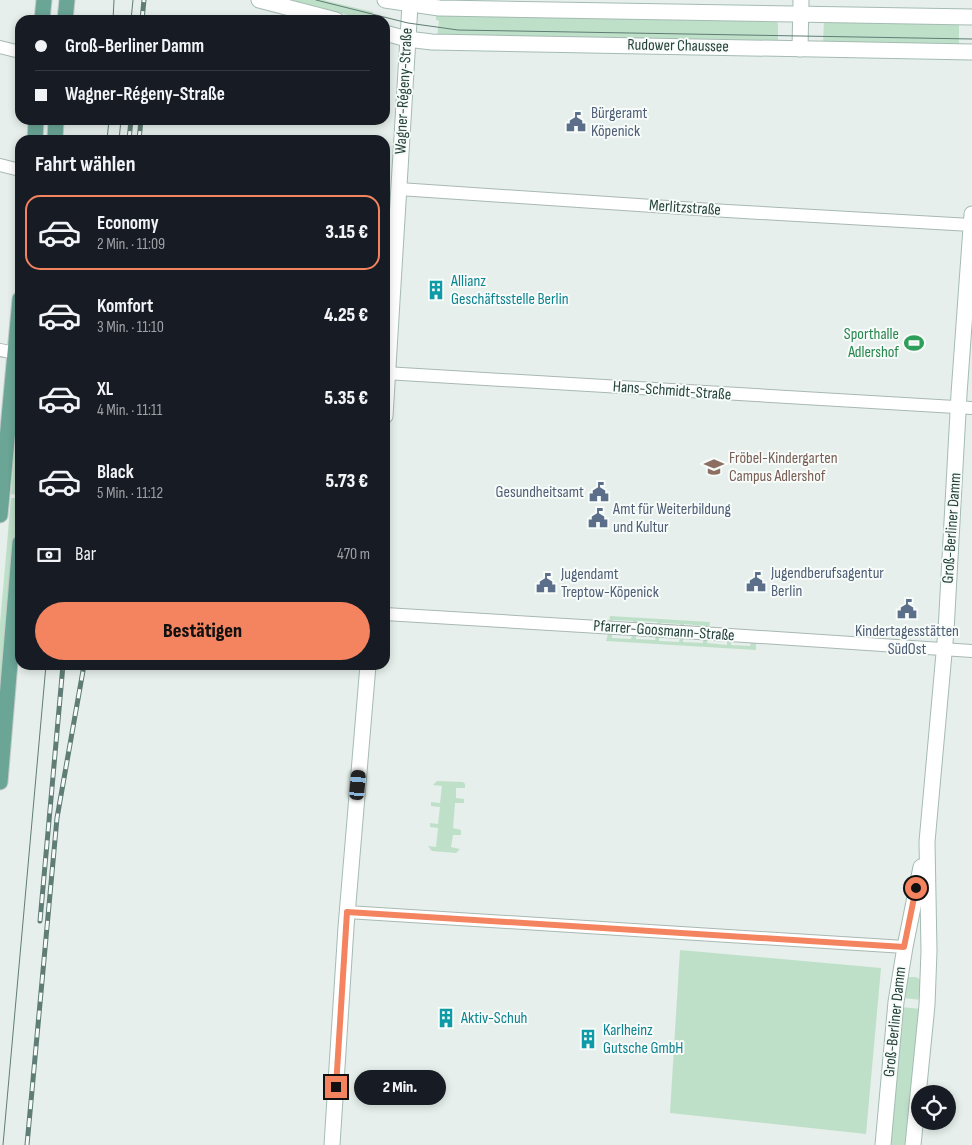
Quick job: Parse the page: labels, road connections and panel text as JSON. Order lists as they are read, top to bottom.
{
  "streets": {
    "main road": ["Rudower Chaussee", "Wagner-Régeny-Straße", "Groß-Berliner Damm"],
    "street": ["Merlitzstraße", "Hans-Schmidt-Straße", "Pfarrer-Goosmann-Straße"]
  },
  "crossings": [
    ["Rudower Chaussee", "Wagner-Régeny-Straße"],
    ["Wagner-Régeny-Straße", "Merlitzstraße"],
    ["Merlitzstraße", "Groß-Berliner Damm"],
    ["Hans-Schmidt-Straße", "Groß-Berliner Damm"],
    ["Groß-Berliner Damm", "Pfarrer-Goosmann-Straße"]
  ],
  "places": {
    "public building": [
      "Bürgeramt Köpenick",
      "Gesundheitsamt",
      "Amt für Weiterbildung und Kultur",
      "Jugendberufsagentur Berlin",
      "Jugendamt Treptow-Köpenick",
      "Kindertagesstätten SüdOst"
    ],
    "building": ["Allianz Geschäftsstelle Berlin", "Aktiv-Schuh", "Karlheinz Gutsche GmbH"],
    "sports": ["Sporthalle Adlershof"],
    "school or university": ["Fröbel-Kindergarten Campus Adlershof"]
  },
  "page": {
    "banner": ["Groß-Berliner Damm", "Wagner-Régeny-Straße"],
    "heading": "Fahrt wählen",
    "list": [
      {
        "name": "Economy",
        "note": "2 Min. · 11:09",
        "value": "3.15 €"
      },
      {
        "name": "Komfort",
        "note": "3 Min. · 11:10",
        "value": "4.25 €"
      },
      {
        "name": "XL",
        "note": "4 Min. · 11:11",
        "value": "5.35 €"
      },
      {
        "name": "Black",
        "note": "5 Min. · 11:12",
        "value": "5.73 €"
      }
    ],
    "pay": ["Bar", "470 m"],
    "buttons": "Bestätigen",
    "bubble": "2 Min."
  }
}
